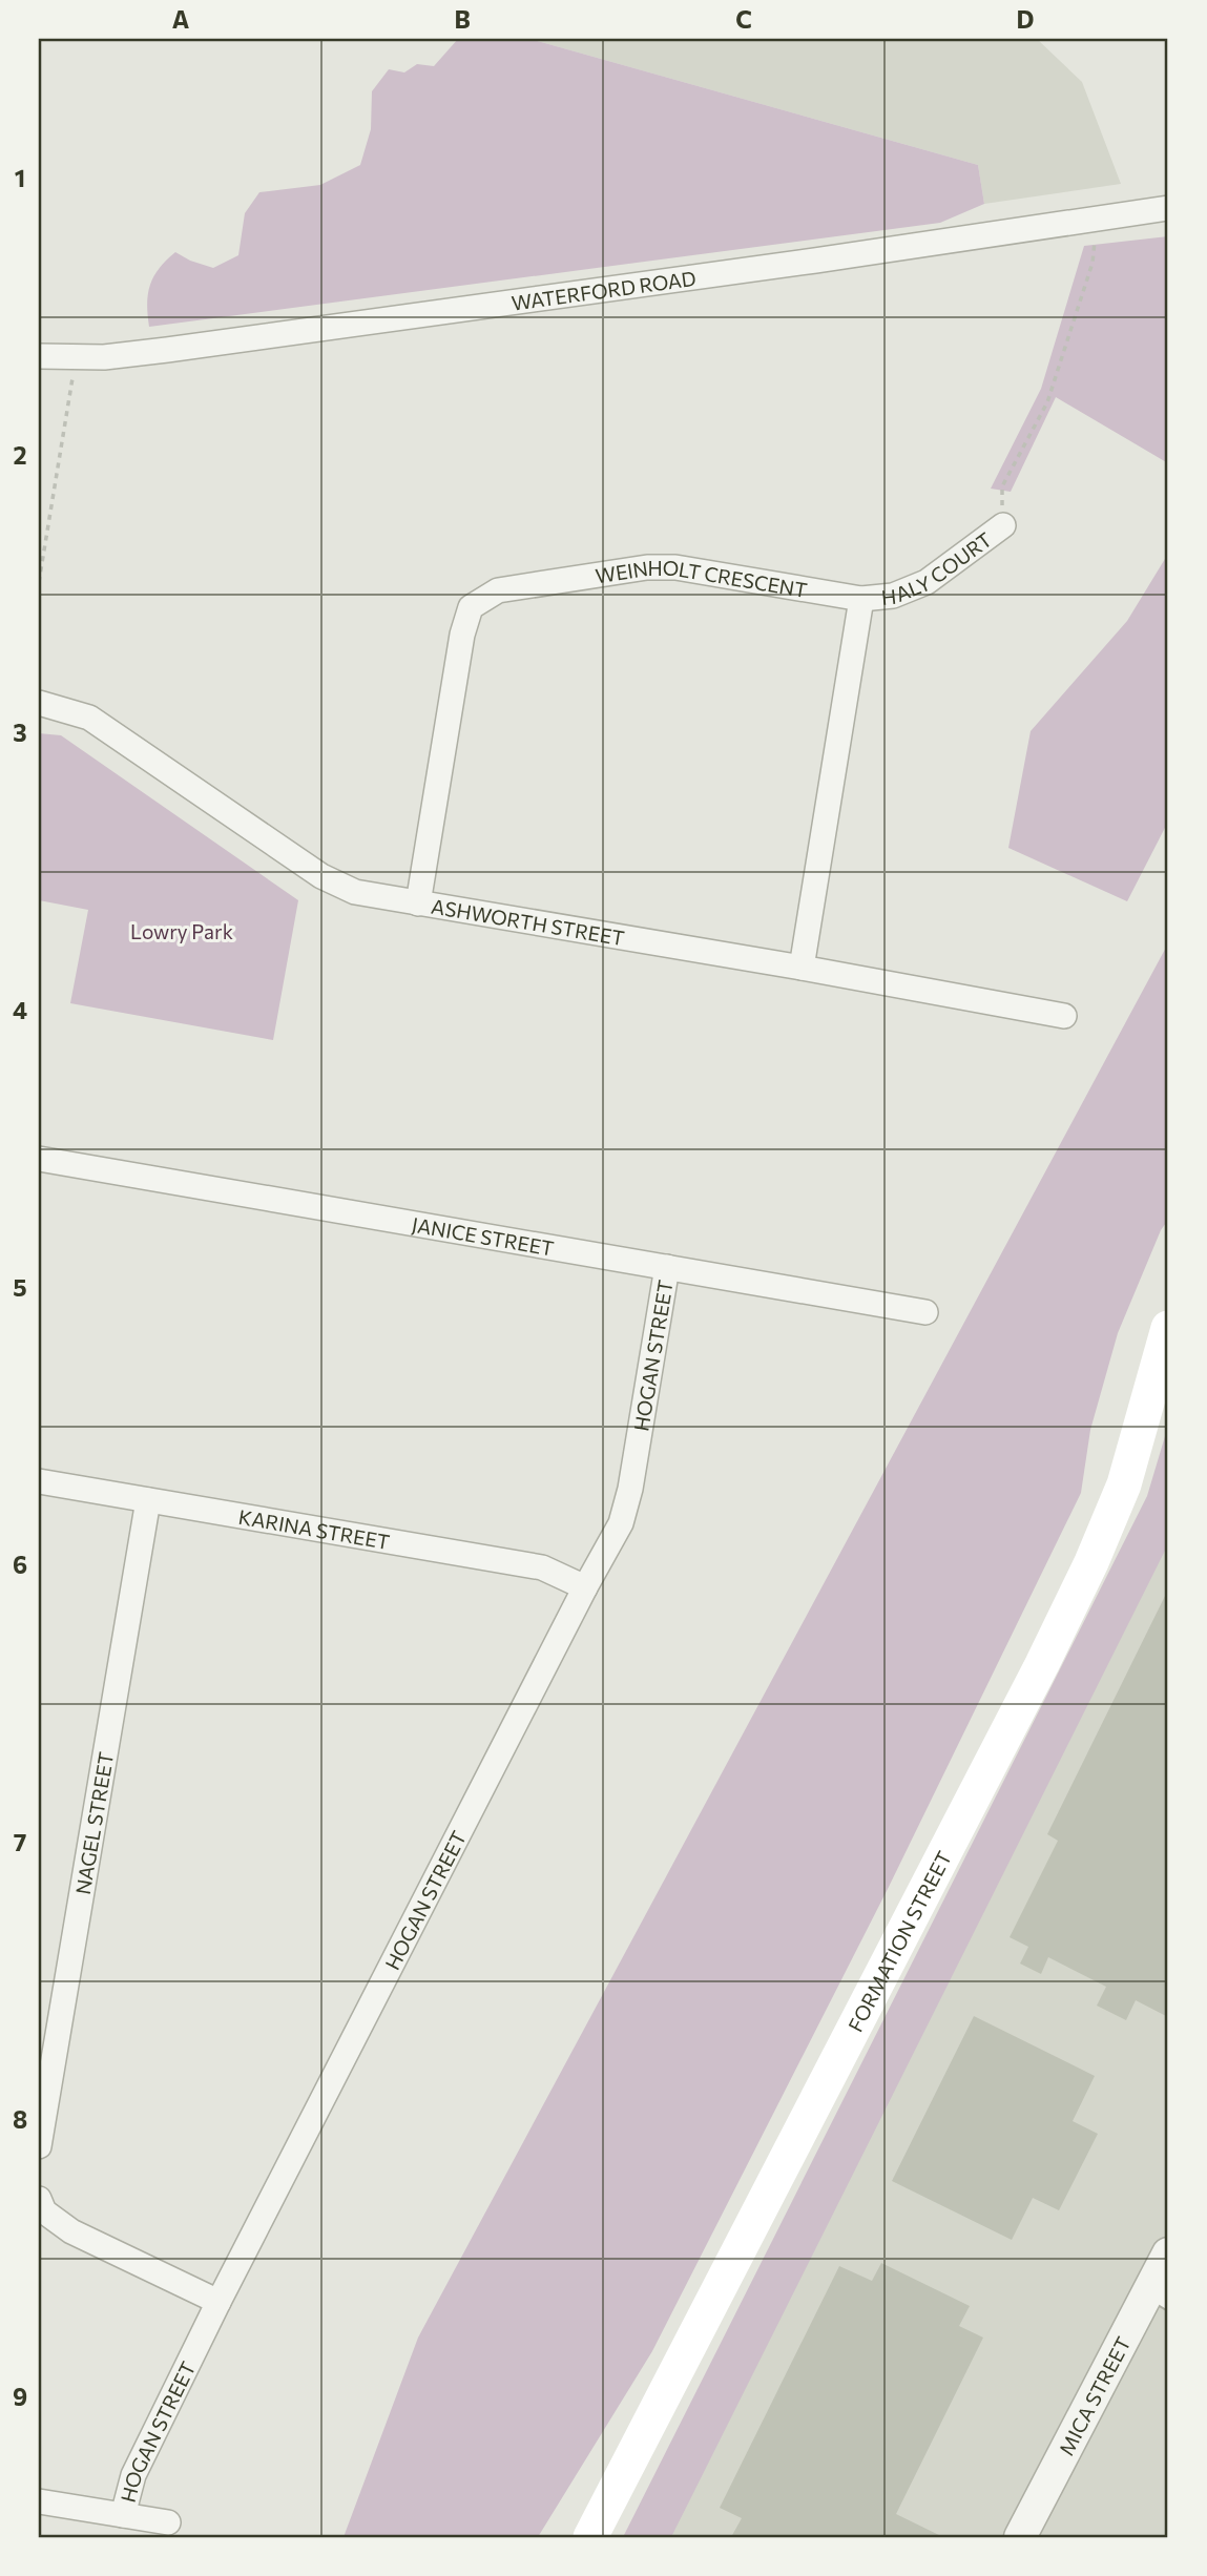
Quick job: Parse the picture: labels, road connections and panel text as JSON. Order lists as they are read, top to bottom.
{
  "streets": {
    "main road": ["FORMATION STREET"],
    "street": [
      "WATERFORD ROAD",
      "HALY COURT",
      "WEINHOLT CRESCENT",
      "ASHWORTH STREET",
      "JANICE STREET",
      "HOGAN STREET",
      "KARINA STREET",
      "NAGEL STREET",
      "MICA STREET"
    ]
  },
  "crossings": [
    ["HALY COURT", "WEINHOLT CRESCENT"],
    ["WEINHOLT CRESCENT", "ASHWORTH STREET"],
    ["JANICE STREET", "HOGAN STREET"],
    ["HOGAN STREET", "KARINA STREET"],
    ["KARINA STREET", "NAGEL STREET"]
  ],
  "parks": ["Lowry Park"],
  "grid": {
    "columns": [
      "A",
      "B",
      "C",
      "D"
    ],
    "rows": [
      "1",
      "2",
      "3",
      "4",
      "5",
      "6",
      "7",
      "8",
      "9"
    ]
  }
}
